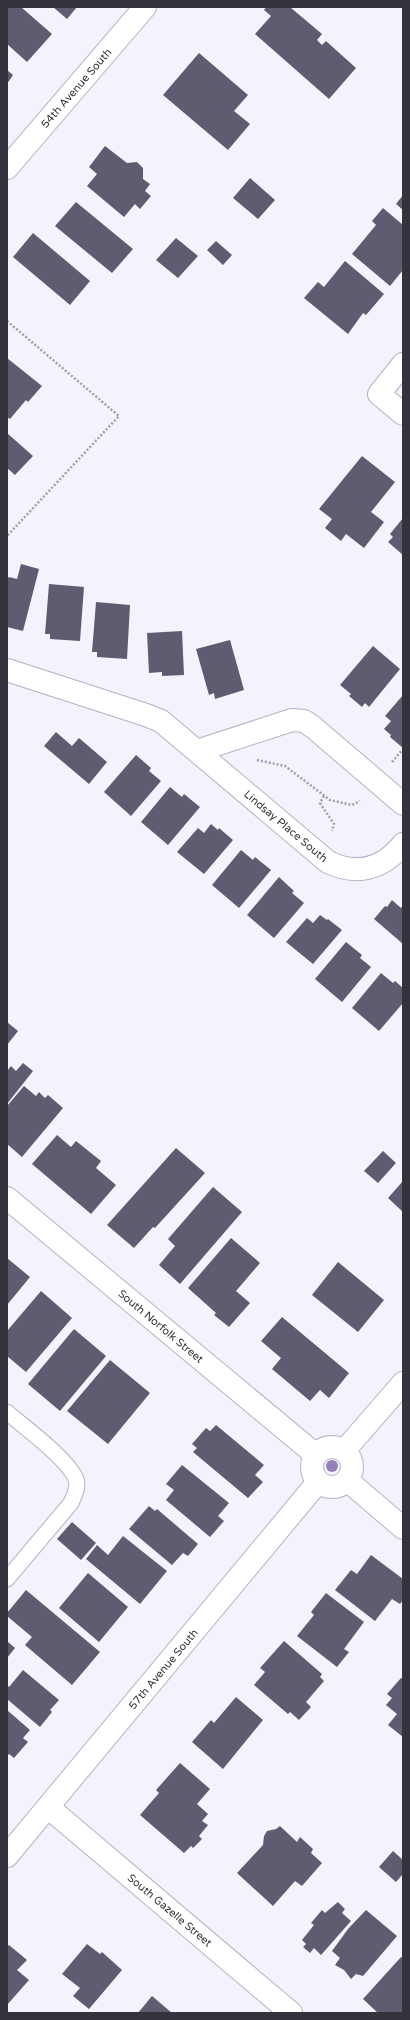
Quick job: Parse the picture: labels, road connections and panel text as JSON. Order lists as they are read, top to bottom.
{
  "streets": {
    "street": [
      "54th Avenue South",
      "Lindsay Place South",
      "South Norfolk Street",
      "57th Avenue South",
      "South Gazelle Street"
    ]
  },
  "crossings": [
    ["South Norfolk Street", "57th Avenue South"],
    ["57th Avenue South", "South Gazelle Street"]
  ]
}
